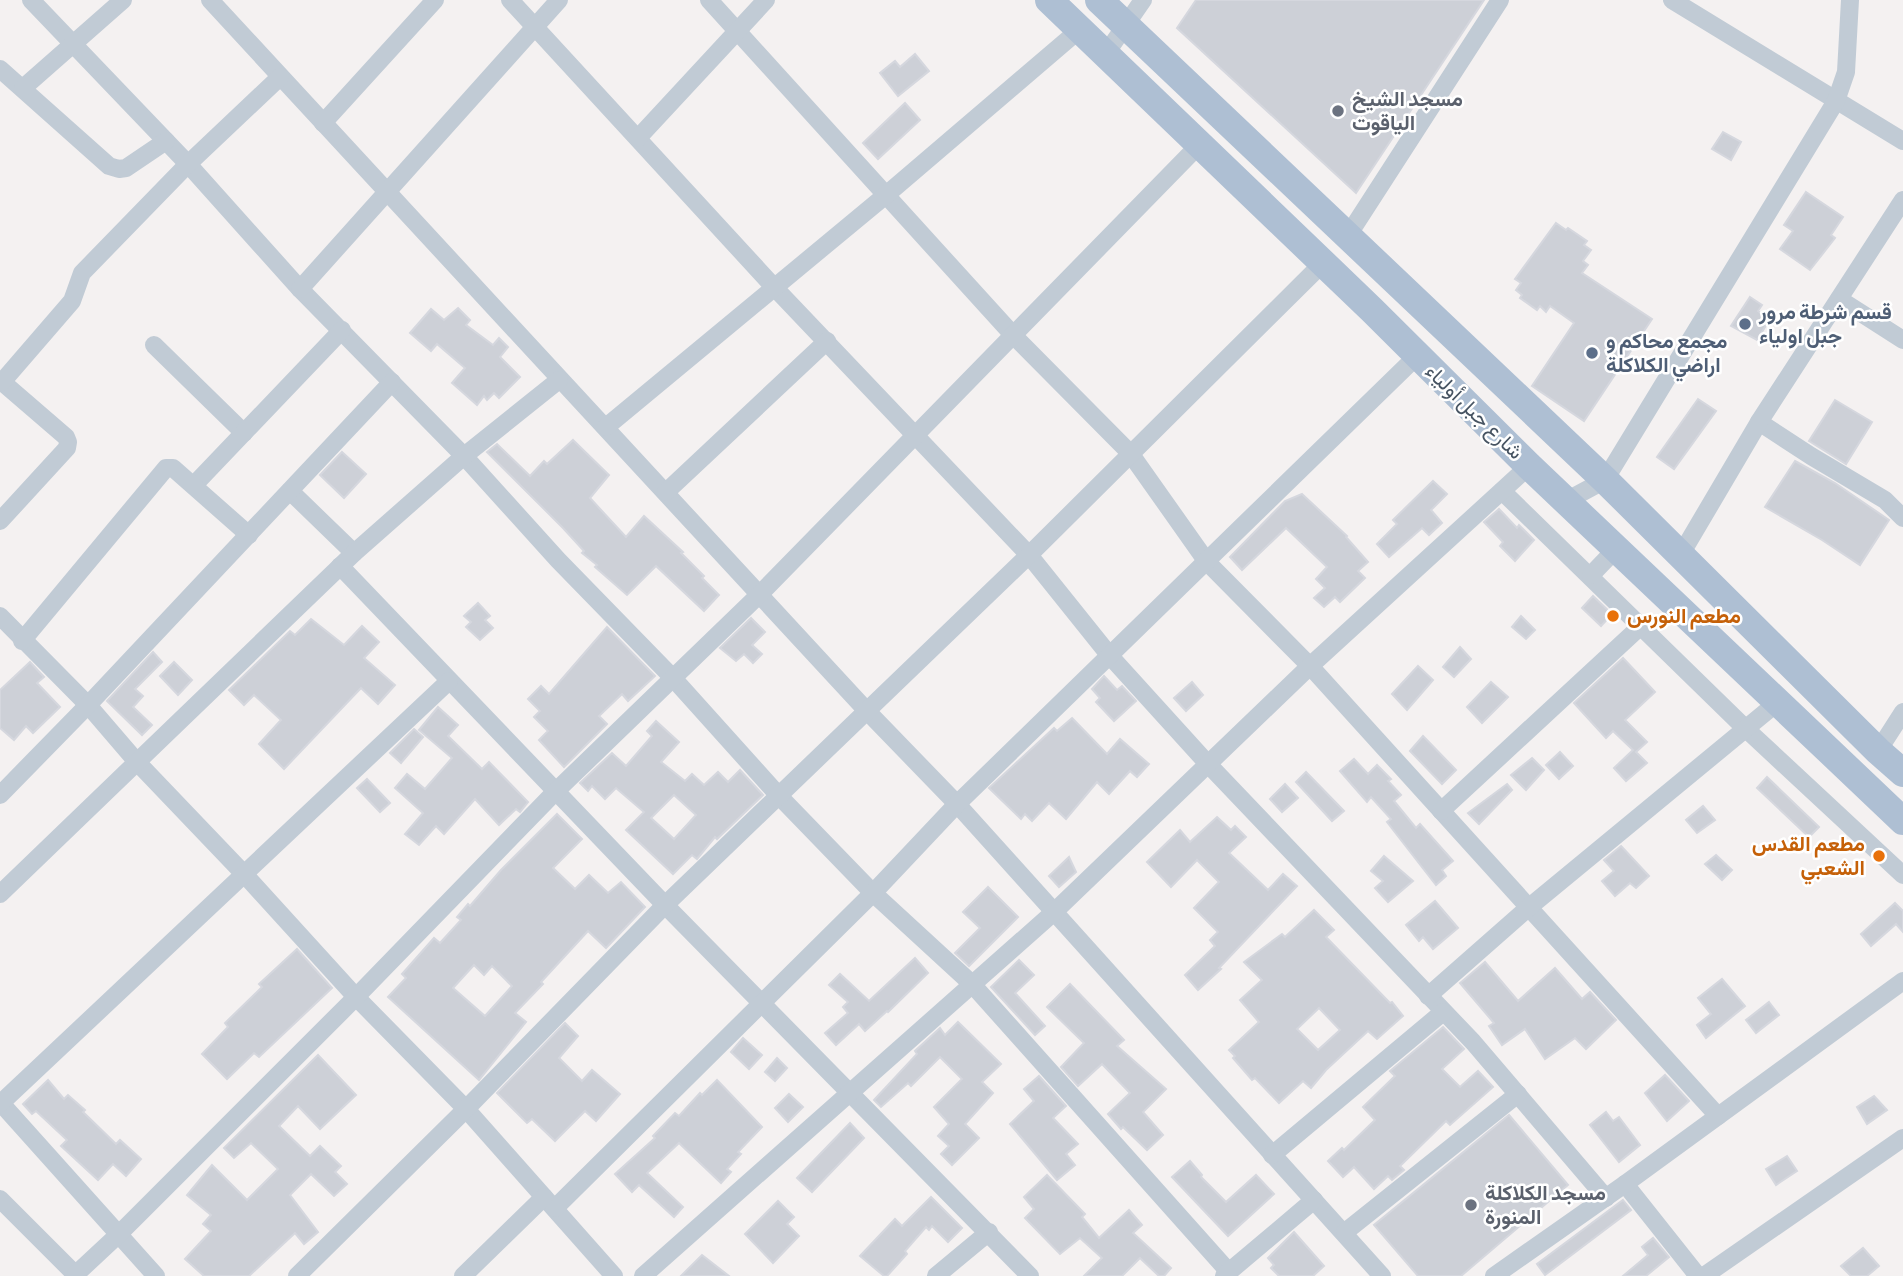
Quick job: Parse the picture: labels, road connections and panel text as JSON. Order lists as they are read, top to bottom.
{
  "streets": {
    "main road": ["شارع جبل أولياء"]
  },
  "places": [
    "مسجد الشيخ الياقوت",
    "قسم شرطة مرور جبل اولياء",
    "مجمع محاكم و اراضي الكلاكلة",
    "مطعم النورس",
    "مطعم القدس الشعبي",
    "مسجد الكلاكلة المنورة"
  ]
}
